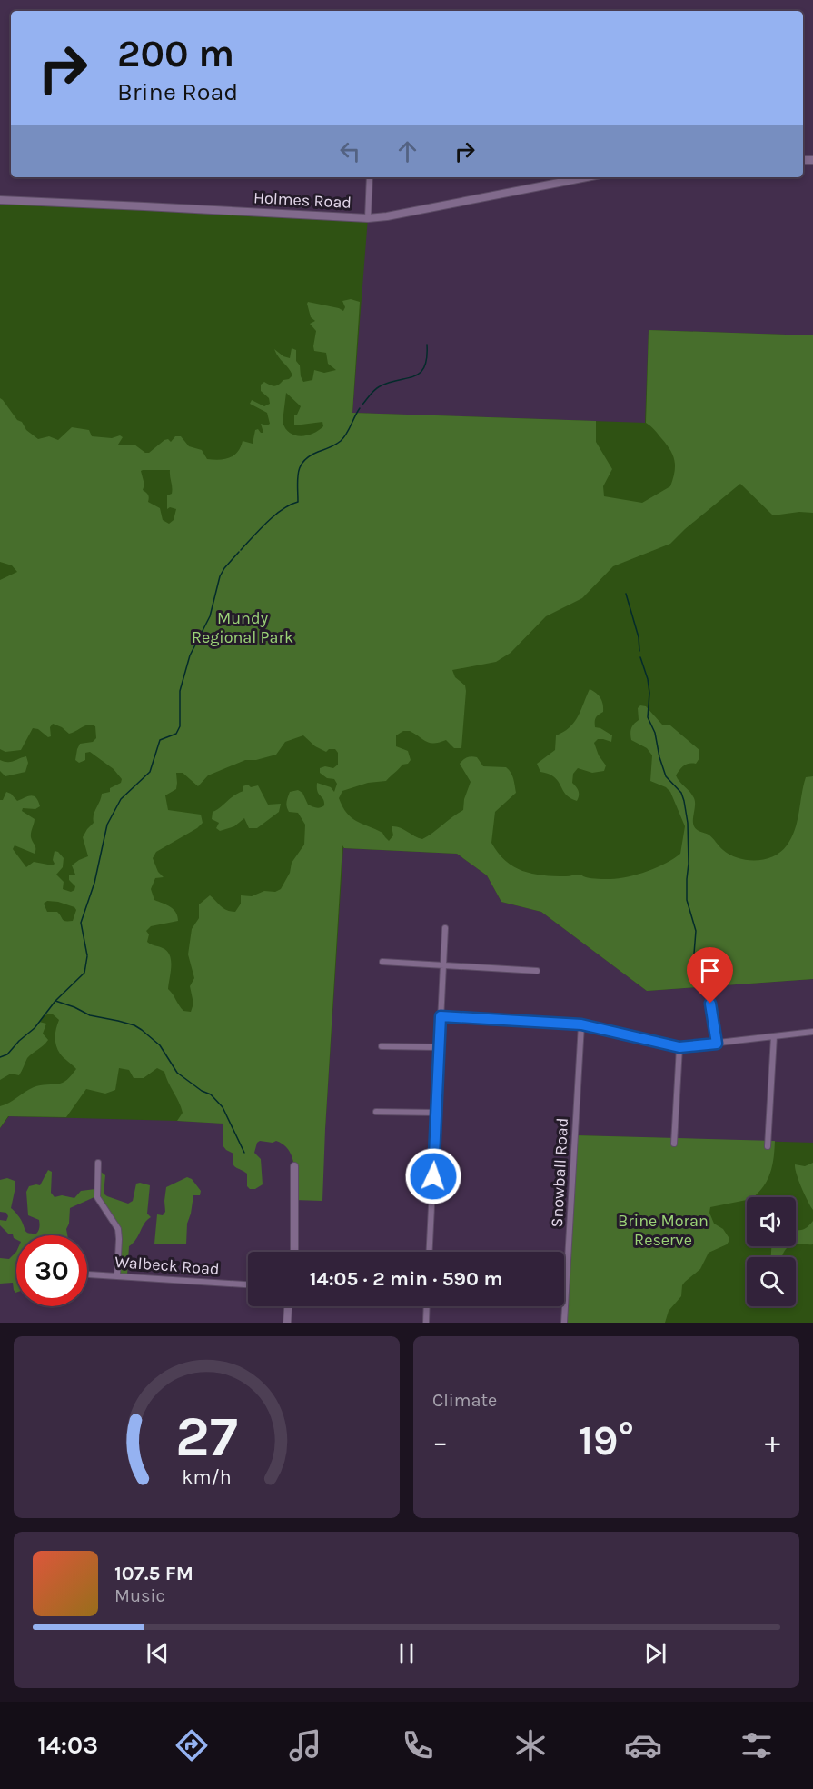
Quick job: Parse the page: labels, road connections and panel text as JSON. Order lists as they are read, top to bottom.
{
  "streets": {
    "street": ["Holmes Road", "Snowball Road", "Walbeck Road"]
  },
  "parks": ["Mundy Regional Park", "Brine Moran Reserve"],
  "page": {
    "turn": ["200 m", "Brine Road"],
    "limit": "30",
    "trip": "14:05 · 2 min · 590 m",
    "tile": "Climate",
    "heat": ["−", "19°", "+"],
    "song": ["107.5 FM", "Music"],
    "tabs": "14:03",
    "gauge": ["27", "km/h"]
  }
}
